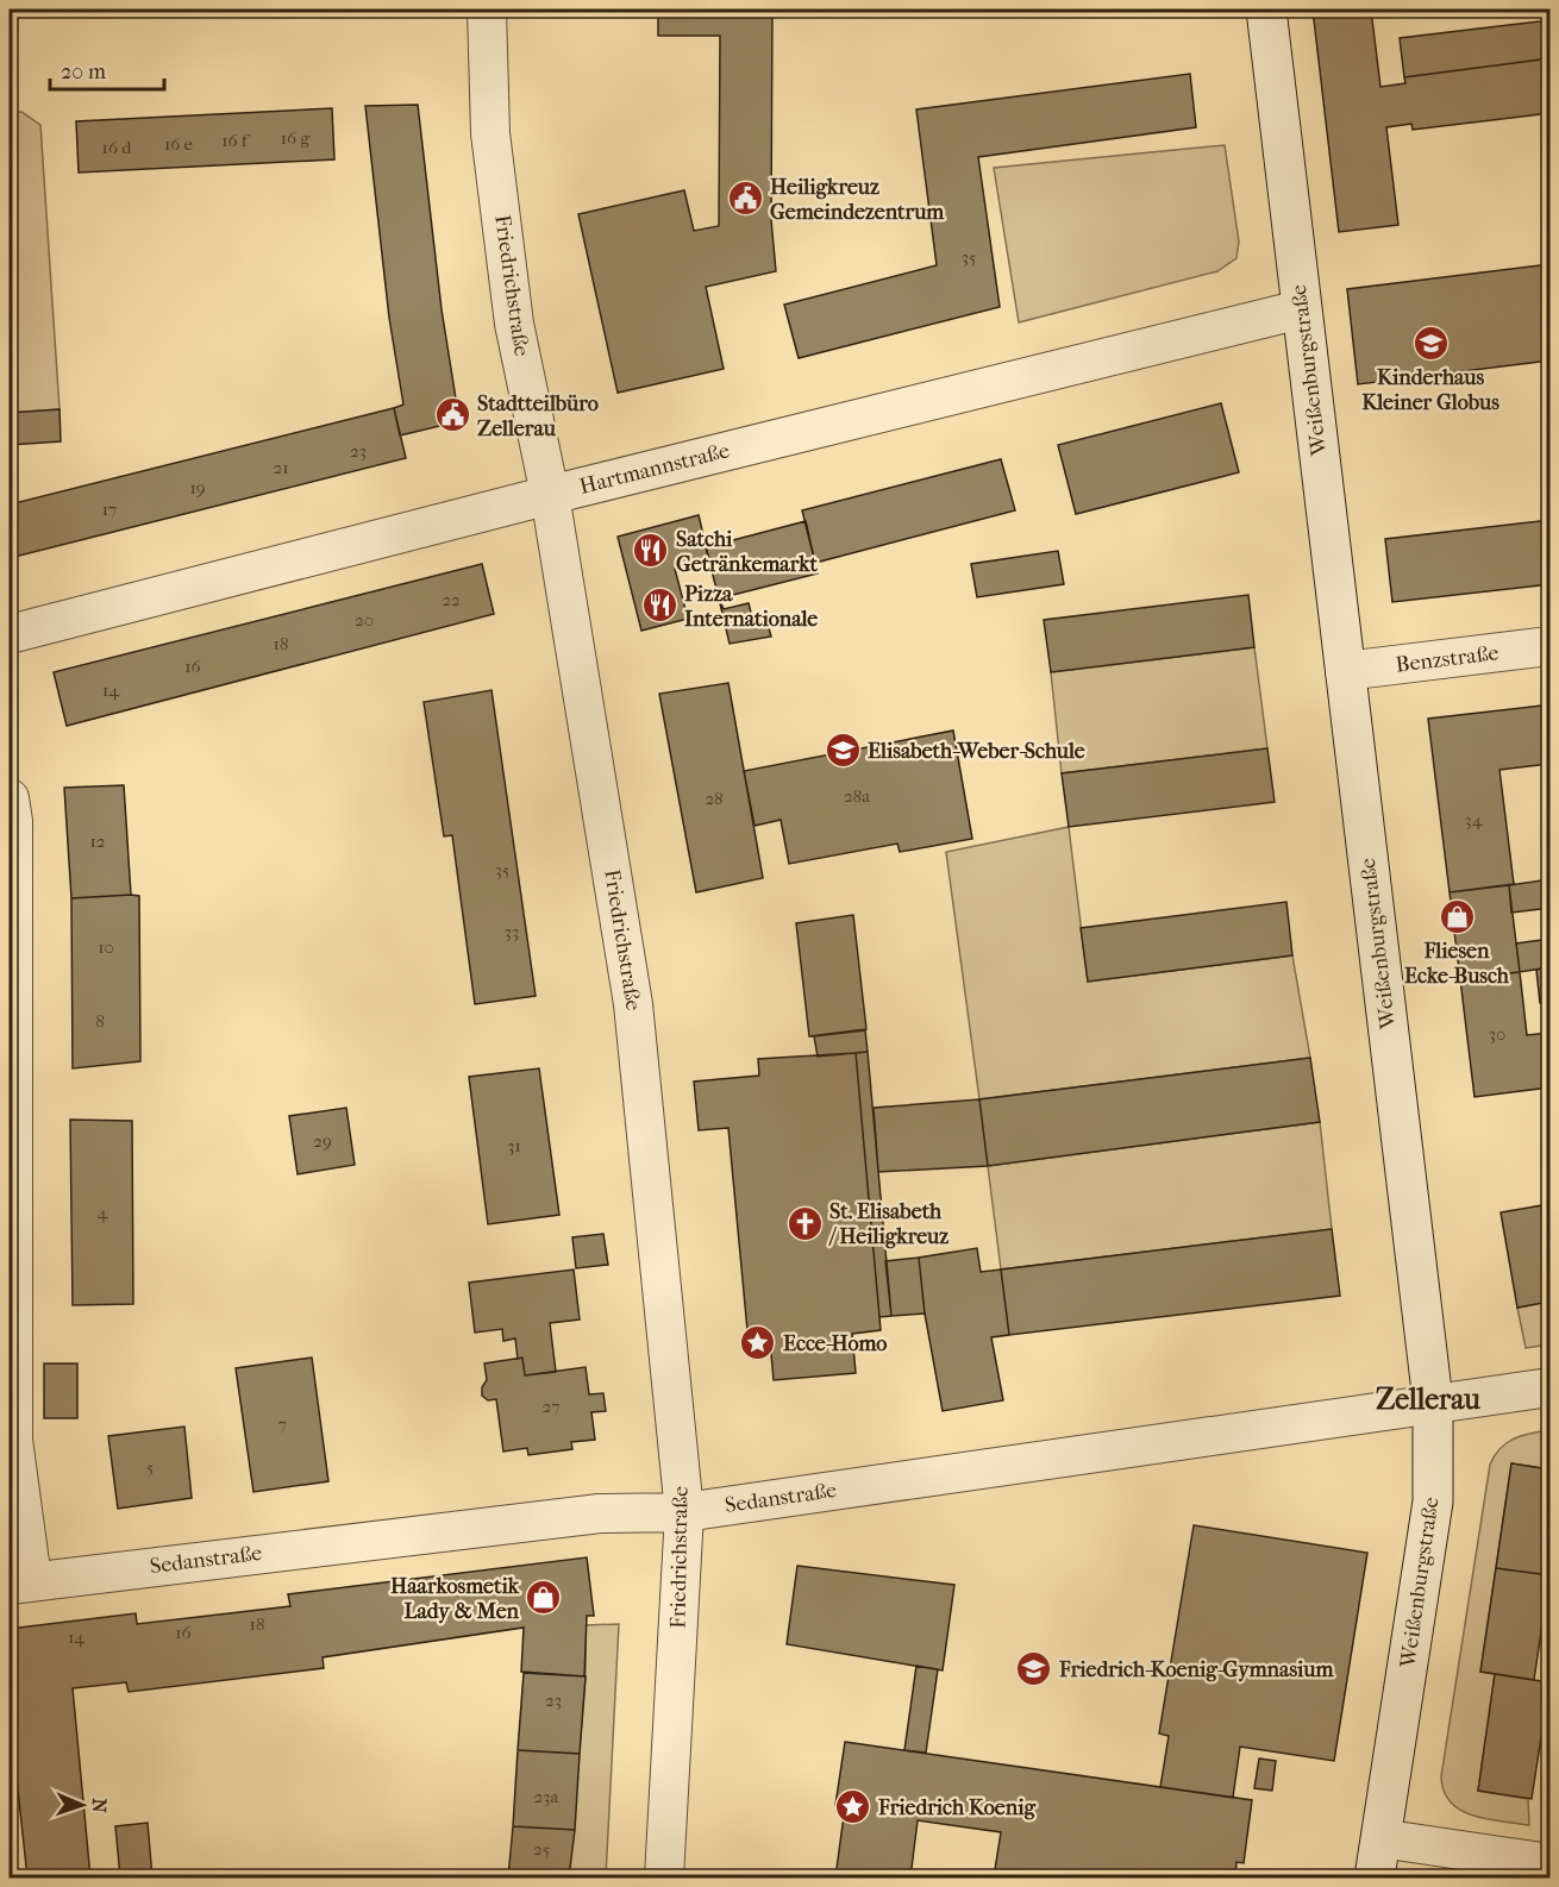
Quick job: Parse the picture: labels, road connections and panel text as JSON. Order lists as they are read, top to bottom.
{
  "streets": {
    "street": [
      "Friedrichstraße",
      "Weißenburgstraße",
      "Hartmannstraße",
      "Benzstraße",
      "Sedanstraße"
    ]
  },
  "crossings": [
    ["Friedrichstraße", "Hartmannstraße"],
    ["Friedrichstraße", "Sedanstraße"],
    ["Weißenburgstraße", "Hartmannstraße"],
    ["Weißenburgstraße", "Benzstraße"],
    ["Weißenburgstraße", "Sedanstraße"]
  ],
  "districts": ["Zellerau"],
  "places": {
    "public building": ["Heiligkreuz Gemeindezentrum", "Stadtteilbüro Zellerau"],
    "school or university": ["Kinderhaus Kleiner Globus", "Elisabeth-Weber-Schule", "Friedrich-Koenig-Gymnasium"],
    "restaurant": ["Satchi Getränkemarkt", "Pizza Internationale"],
    "shop": ["Fliesen Ecke-Busch", "Haarkosmetik Lady & Men"],
    "church": ["St. Elisabeth / Heiligkreuz"],
    "place": ["Ecce-Homo", "Friedrich Koenig"]
  },
  "house_numbers": [
    "16 g",
    "16 f",
    "16 e",
    "16 d",
    "35",
    "23",
    "21",
    "19",
    "17",
    "22",
    "20",
    "18",
    "16",
    "14",
    "28a",
    "28",
    "34",
    "12",
    "35",
    "33",
    "10",
    "8",
    "30",
    "29",
    "31",
    "4",
    "27",
    "7",
    "5",
    "18",
    "16",
    "14",
    "23",
    "23a",
    "25"
  ],
  "scale_bar": "20 m",
  "north": "right"
}
